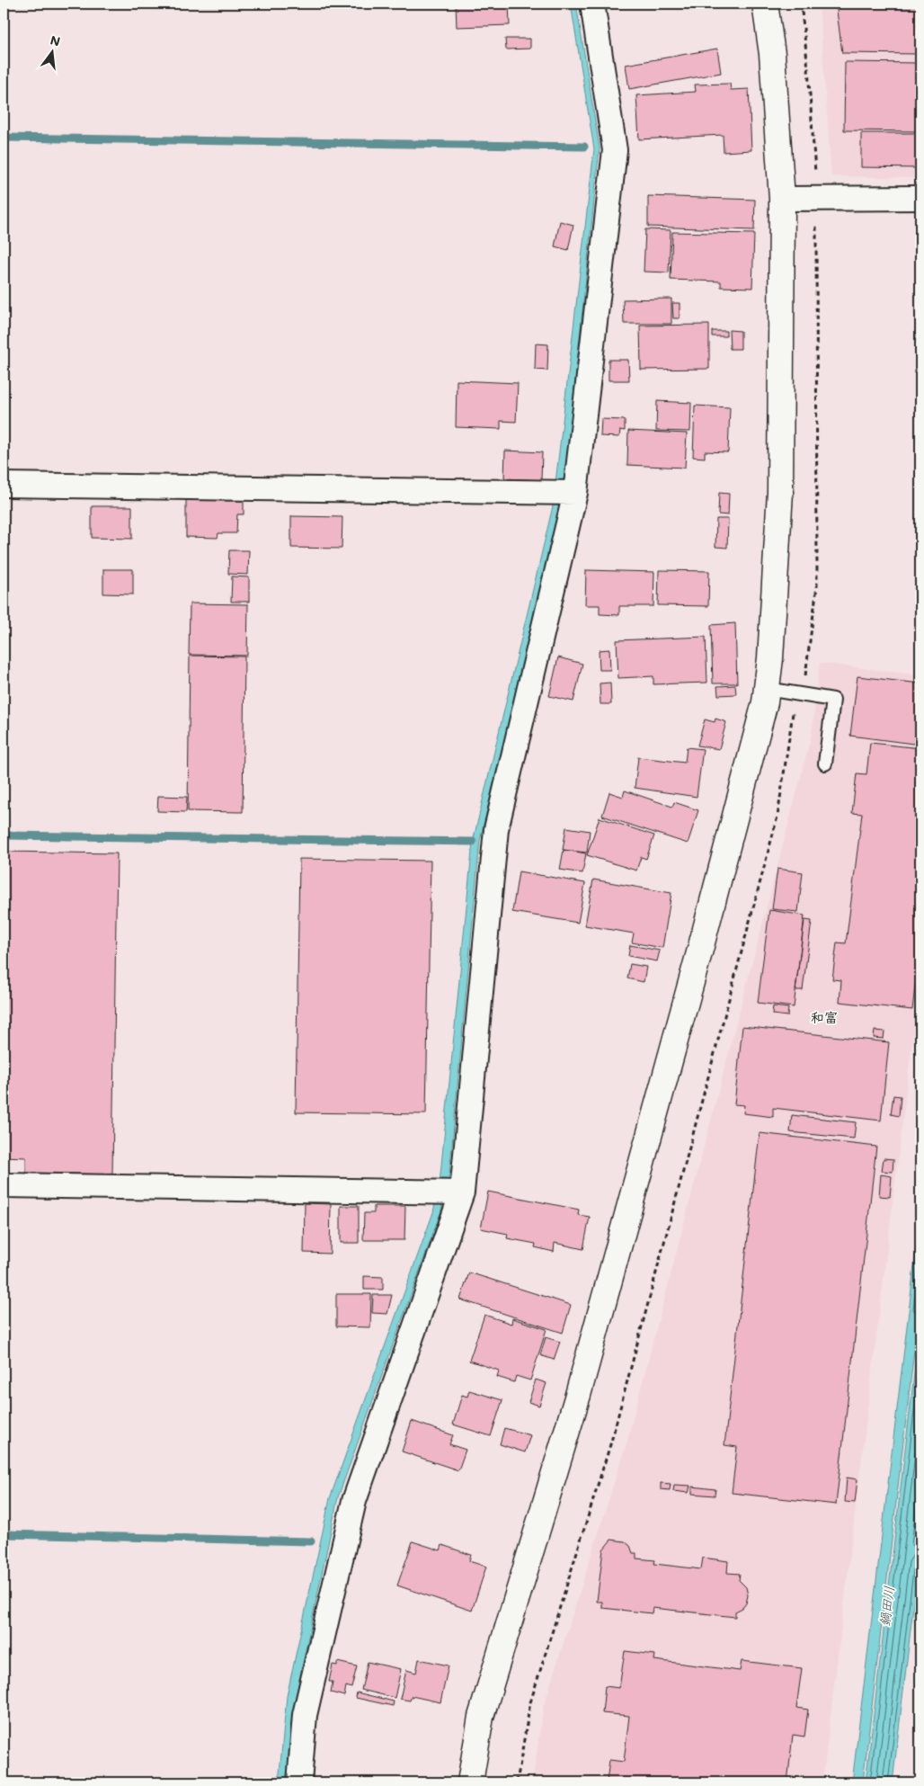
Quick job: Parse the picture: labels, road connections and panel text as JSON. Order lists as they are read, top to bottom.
{
  "districts": ["和富"],
  "water": ["鍋田川"],
  "north": "top"
}
